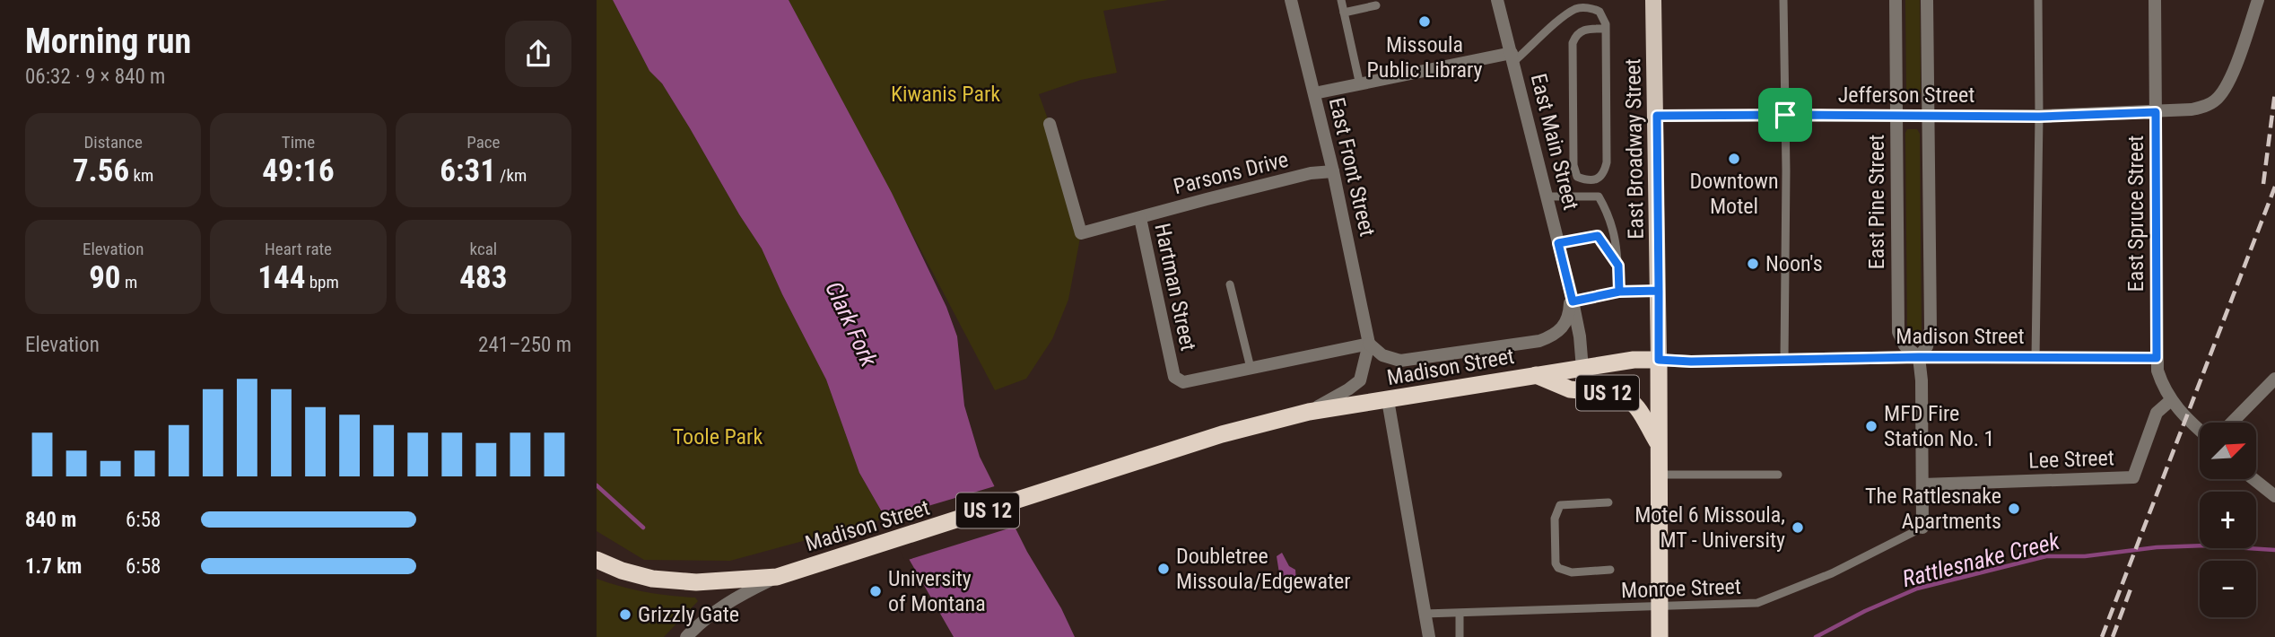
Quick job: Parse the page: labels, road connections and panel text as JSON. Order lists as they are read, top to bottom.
{
  "streets": {
    "highway": ["East Broadway Street", "Madison Street", "US 12"],
    "street": [
      "Jefferson Street",
      "East Main Street",
      "East Front Street",
      "Parsons Drive",
      "East Pine Street",
      "East Spruce Street",
      "Hartman Street",
      "Lee Street"
    ],
    "lane": ["Monroe Street"]
  },
  "crossings": [
    ["Jefferson Street", "East Broadway Street"],
    ["Jefferson Street", "East Pine Street"],
    ["Jefferson Street", "East Spruce Street"],
    ["East Main Street", "Madison Street"],
    ["East Broadway Street", "Madison Street"],
    ["East Broadway Street", "US 12"],
    ["East Broadway Street", "Monroe Street"],
    ["East Front Street", "Parsons Drive"],
    ["East Front Street", "Hartman Street"],
    ["East Front Street", "Madison Street"],
    ["Parsons Drive", "Hartman Street"],
    ["East Pine Street", "Madison Street"],
    ["East Spruce Street", "Madison Street"],
    ["East Spruce Street", "Lee Street"],
    ["Hartman Street", "Madison Street"],
    ["Madison Street", "US 12"]
  ],
  "water": ["Clark Fork", "Rattlesnake Creek"],
  "parks": ["Kiwanis Park", "Toole Park"],
  "places": [
    "Missoula Public Library",
    "Downtown Motel",
    "Noon's",
    "MFD Fire Station No. 1",
    "The Rattlesnake Apartments",
    "Motel 6 Missoula, MT - University",
    "Doubletree Missoula/Edgewater",
    "University of Montana",
    "Grizzly Gate"
  ],
  "north": "top right",
  "page": {
    "heading": ["Morning run", "06:32 · 9 × 840 m"],
    "stats": [
      ["Distance", "7.56 km"],
      ["Time", "49:16"],
      ["Pace", "6:31 /km"],
      ["Elevation", "90 m"],
      ["Heart rate", "144 bpm"],
      ["kcal", "483"]
    ],
    "chart": ["Elevation", "241–250 m"],
    "map_buttons": ["+", "−"],
    "list": [
      {
        "name": "840 m",
        "note": "6:58"
      },
      {
        "name": "1.7 km",
        "note": "6:58"
      }
    ]
  }
}
